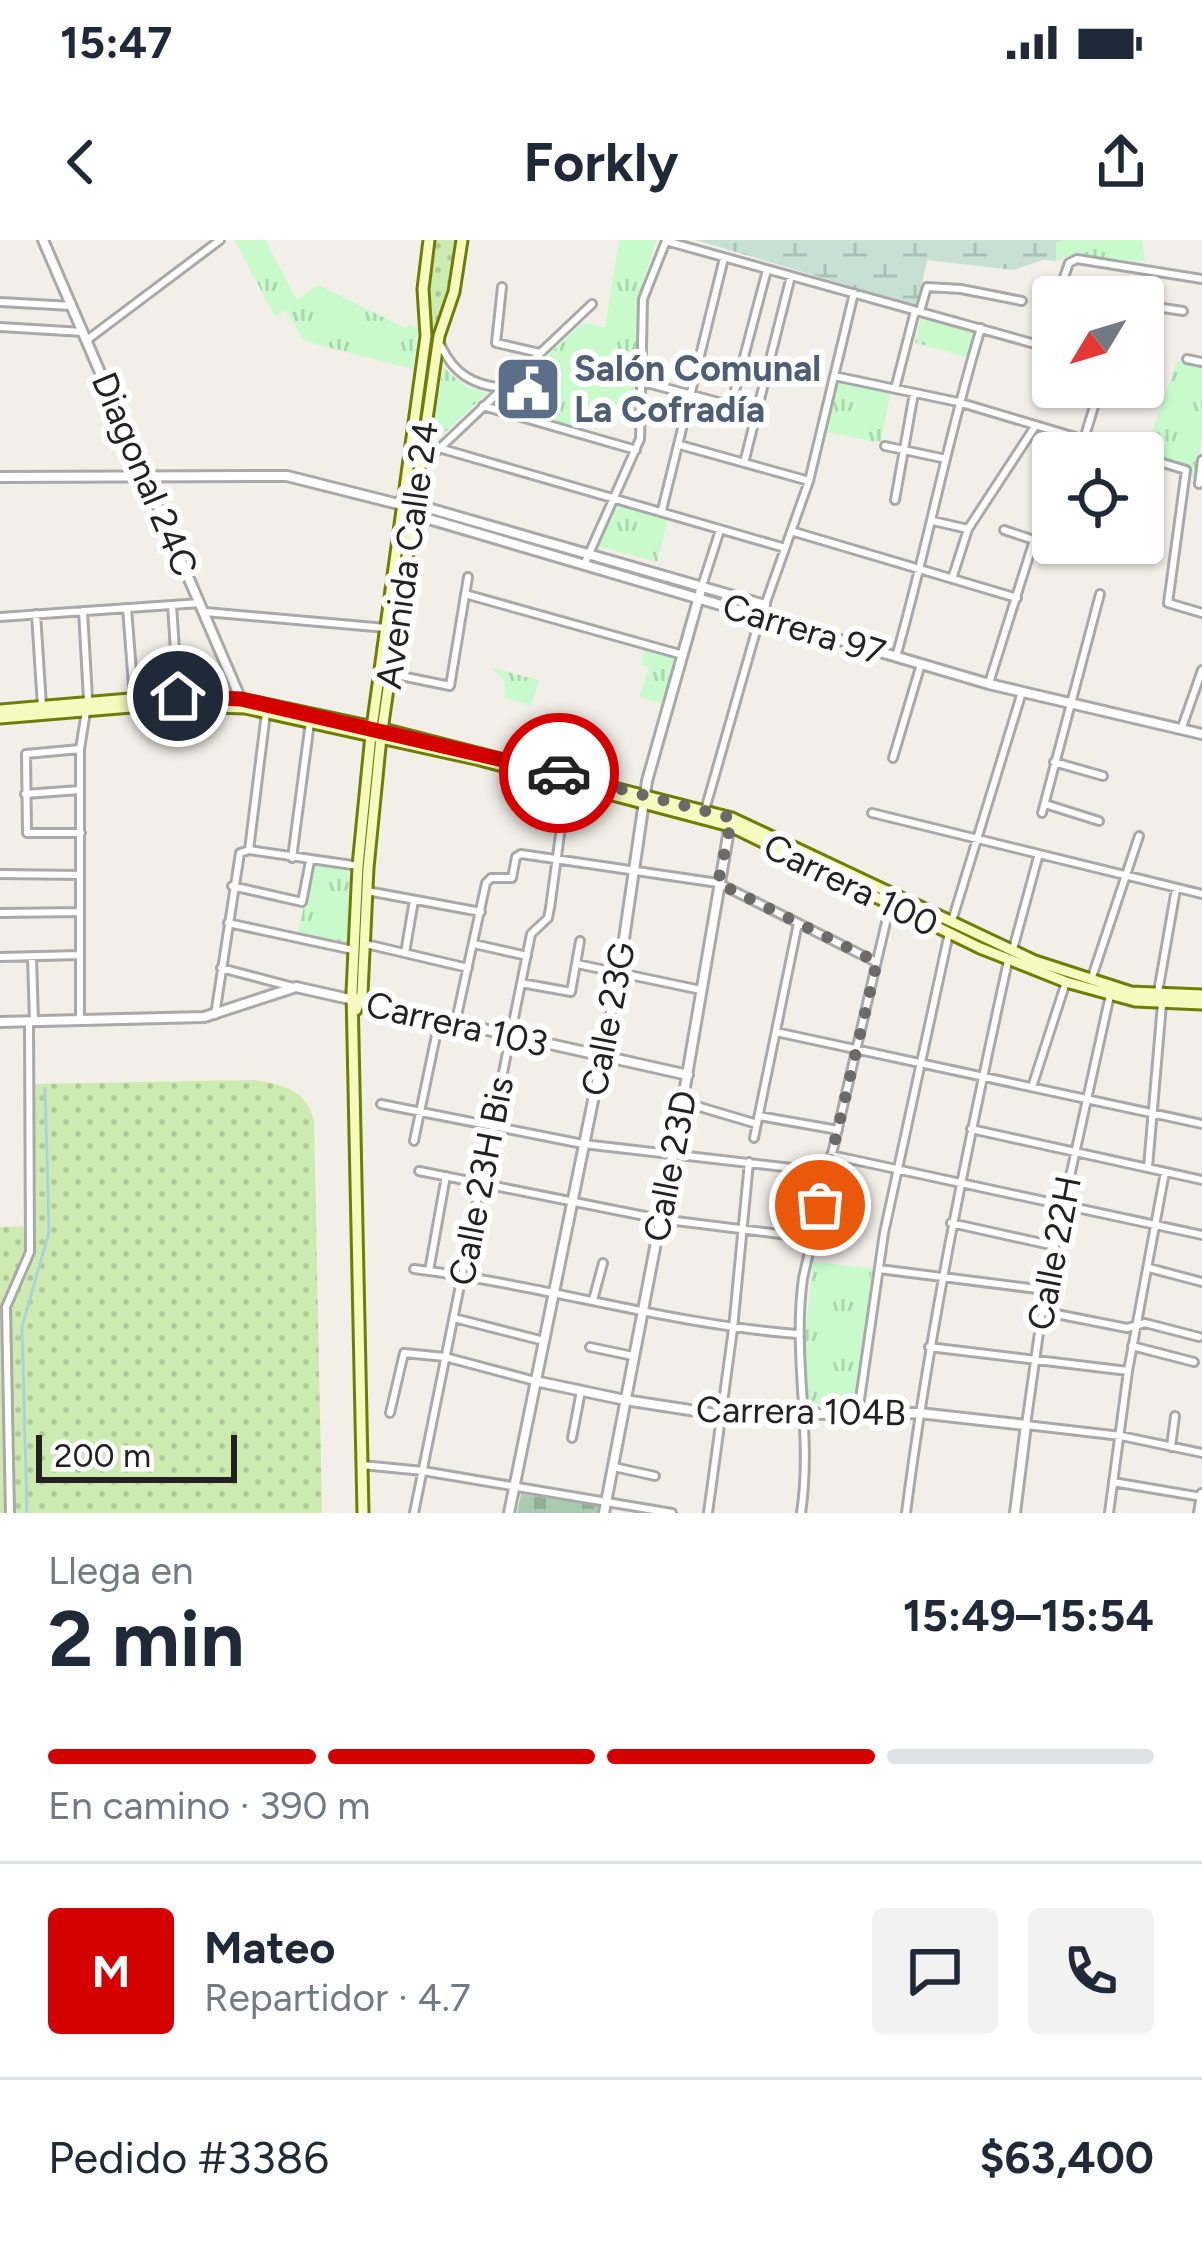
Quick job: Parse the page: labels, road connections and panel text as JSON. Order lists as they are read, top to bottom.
{
  "streets": {
    "main road": ["Avenida Calle 24", "Carrera 100"],
    "street": [
      "Diagonal 24C",
      "Carrera 97",
      "Calle 23G",
      "Carrera 103",
      "Calle 23D",
      "Calle 23H Bis",
      "Calle 22H",
      "Carrera 104B"
    ]
  },
  "crossings": [
    ["Diagonal 24C", "Carrera 97"],
    ["Diagonal 24C", "Carrera 100"],
    ["Avenida Calle 24", "Carrera 97"],
    ["Avenida Calle 24", "Carrera 100"],
    ["Avenida Calle 24", "Carrera 103"],
    ["Carrera 97", "Calle 23G"],
    ["Carrera 100", "Calle 23G"],
    ["Carrera 100", "Calle 23D"],
    ["Carrera 100", "Calle 23H Bis"],
    ["Carrera 100", "Calle 22H"],
    ["Calle 23G", "Carrera 103"],
    ["Calle 23G", "Carrera 104B"],
    ["Carrera 103", "Calle 23D"],
    ["Carrera 103", "Calle 23H Bis"],
    ["Calle 23D", "Carrera 104B"],
    ["Calle 23H Bis", "Carrera 104B"],
    ["Calle 22H", "Carrera 104B"]
  ],
  "places": {
    "public building": ["Salón Comunal La Cofradía"]
  },
  "scale_bar": "200 m",
  "north": "bottom left",
  "page": {
    "status": "15:47",
    "header": "Forkly",
    "scale": "200 m",
    "heading": ["2 min", "Llega en", "15:49–15:54"],
    "panel": [
      "Mateo",
      "Repartidor · 4.7",
      "Pedido #3386",
      "$63,400"
    ],
    "bar": "En camino · 390 m",
    "round": "M"
  }
}
